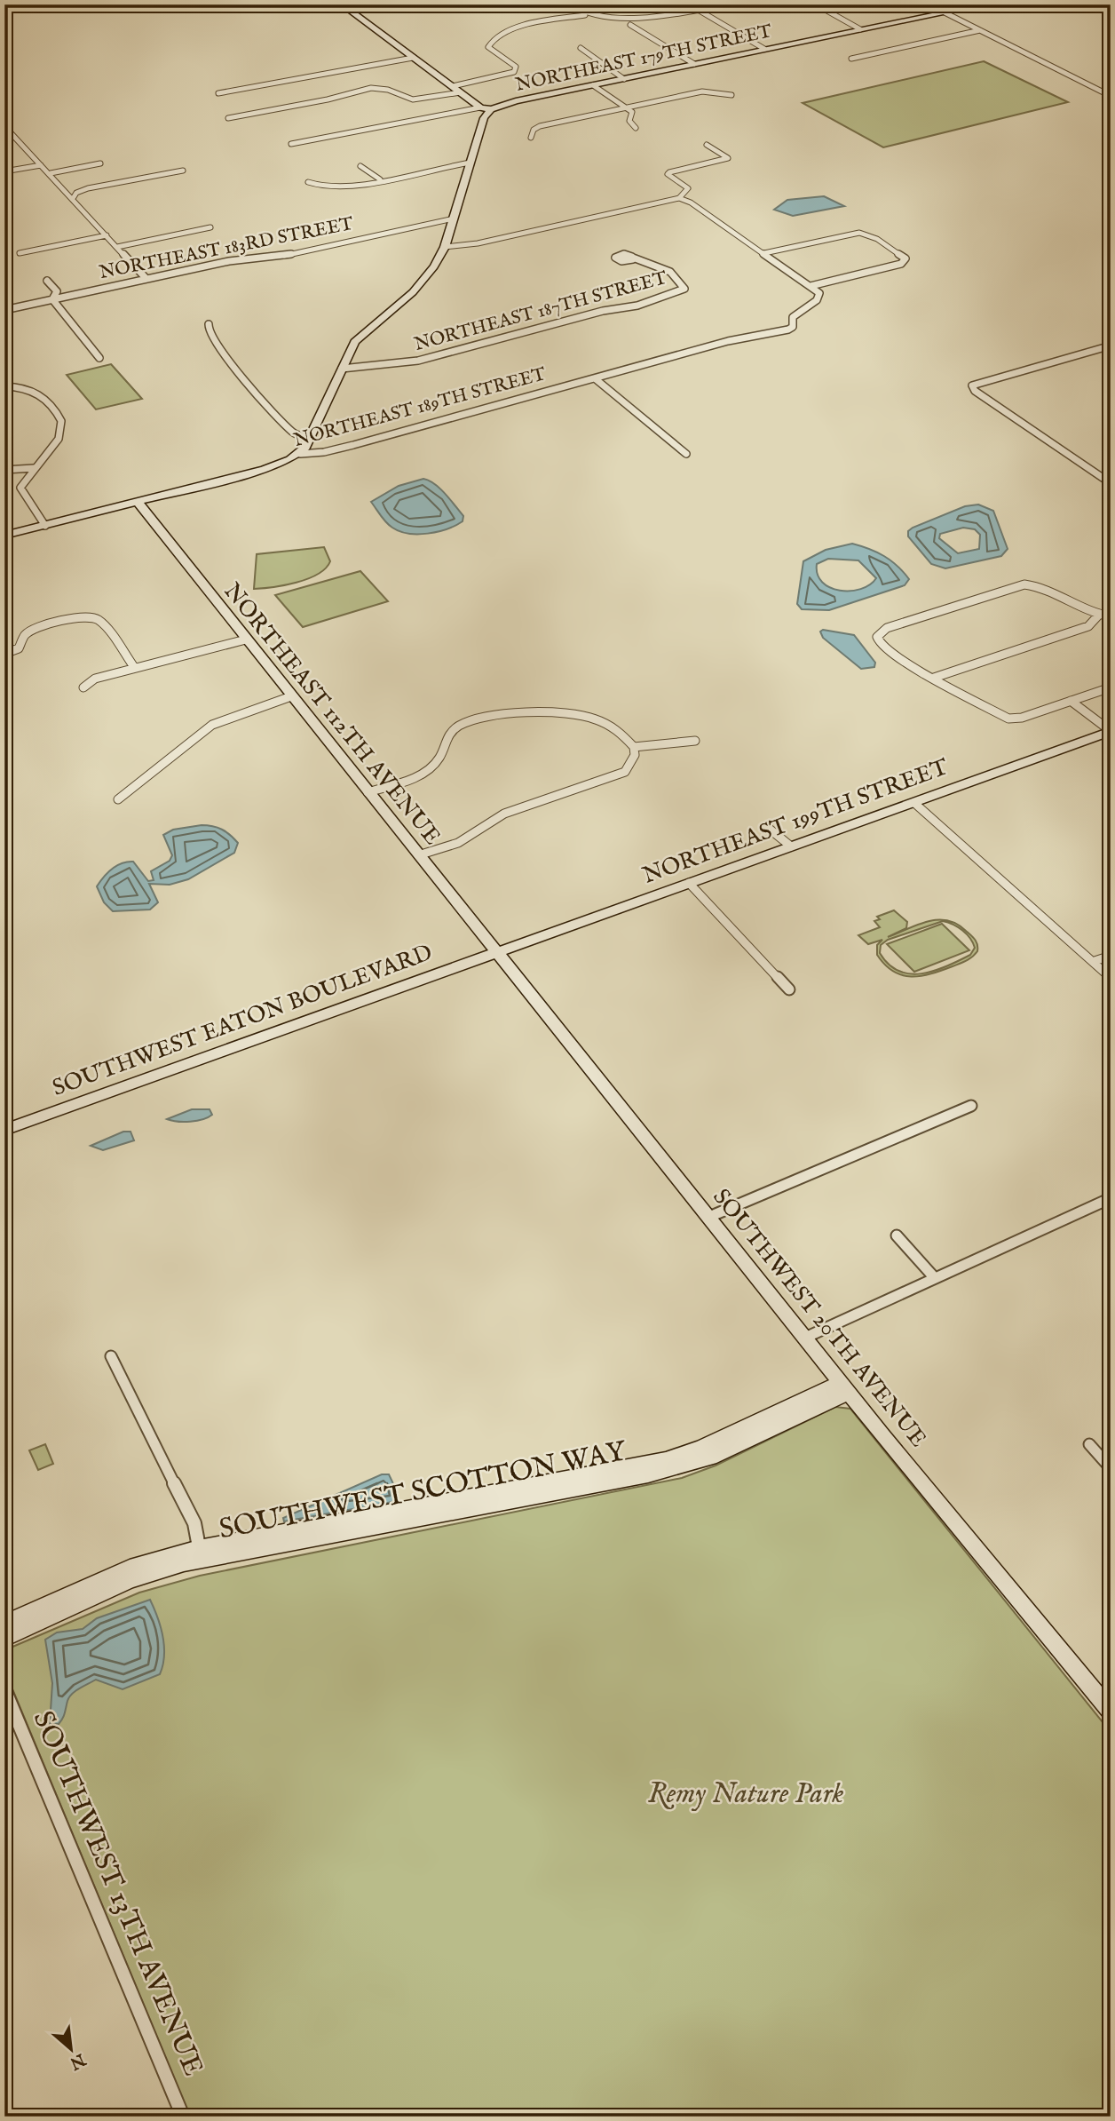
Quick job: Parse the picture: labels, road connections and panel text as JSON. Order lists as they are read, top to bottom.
{
  "streets": {
    "main road": ["SOUTHWEST EATON BOULEVARD"],
    "street": [
      "NORTHEAST 179TH STREET",
      "NORTHEAST 183RD STREET",
      "NORTHEAST 187TH STREET",
      "NORTHEAST 189TH STREET",
      "NORTHEAST 112TH AVENUE",
      "NORTHEAST 199TH STREET",
      "SOUTHWEST 20TH AVENUE",
      "SOUTHWEST SCOTTON WAY",
      "SOUTHWEST 13TH AVENUE"
    ]
  },
  "crossings": [
    ["NORTHEAST 189TH STREET", "NORTHEAST 112TH AVENUE"],
    ["NORTHEAST 112TH AVENUE", "NORTHEAST 199TH STREET"],
    ["NORTHEAST 112TH AVENUE", "SOUTHWEST EATON BOULEVARD"],
    ["NORTHEAST 112TH AVENUE", "SOUTHWEST 20TH AVENUE"],
    ["NORTHEAST 199TH STREET", "SOUTHWEST EATON BOULEVARD"],
    ["NORTHEAST 199TH STREET", "SOUTHWEST 20TH AVENUE"],
    ["SOUTHWEST EATON BOULEVARD", "SOUTHWEST 20TH AVENUE"],
    ["SOUTHWEST 20TH AVENUE", "SOUTHWEST SCOTTON WAY"]
  ],
  "parks": ["Remy Nature Park"],
  "north": "bottom right"
}
